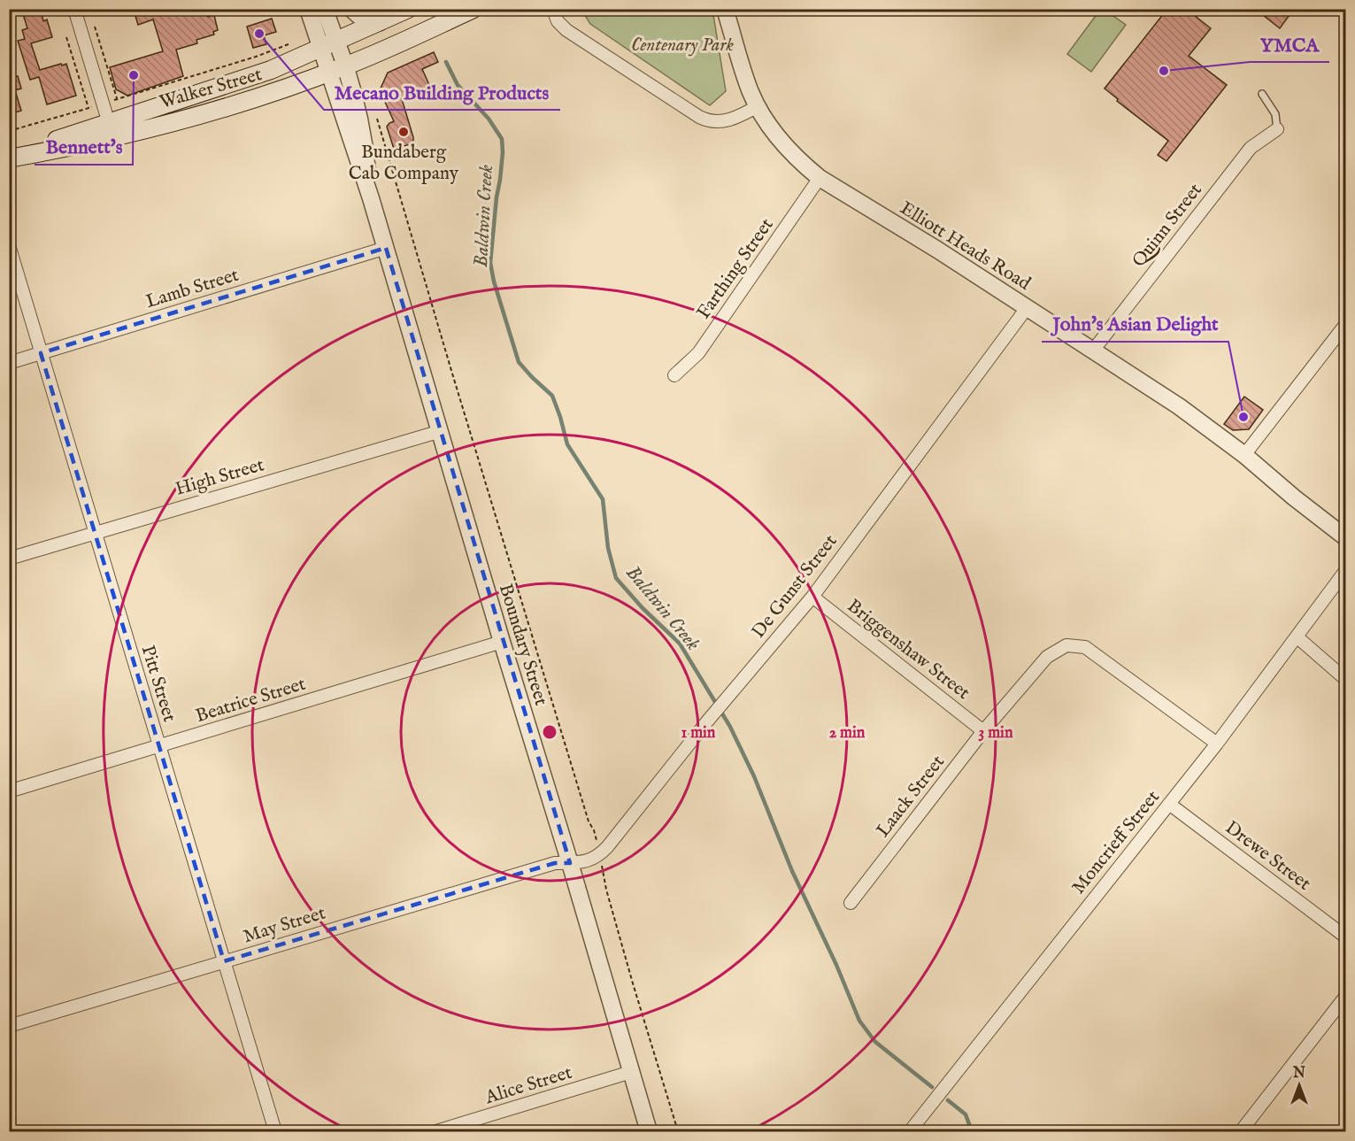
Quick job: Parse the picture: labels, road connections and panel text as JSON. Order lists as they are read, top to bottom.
{
  "streets": {
    "main road": ["Walker Street"],
    "street": [
      "Quinn Street",
      "Elliott Heads Road",
      "Farthing Street",
      "Lamb Street",
      "High Street",
      "De Gunst Street",
      "Boundary Street",
      "Briggenshaw Street",
      "Pitt Street",
      "Beatrice Street",
      "Laack Street",
      "Moncrieff Street",
      "Drewe Street",
      "May Street",
      "Alice Street"
    ]
  },
  "crossings": [
    ["Walker Street", "Boundary Street"],
    ["Quinn Street", "Elliott Heads Road"],
    ["Elliott Heads Road", "Farthing Street"],
    ["Elliott Heads Road", "De Gunst Street"],
    ["Lamb Street", "Boundary Street"],
    ["Lamb Street", "Pitt Street"],
    ["High Street", "Boundary Street"],
    ["High Street", "Pitt Street"],
    ["De Gunst Street", "Boundary Street"],
    ["De Gunst Street", "Briggenshaw Street"],
    ["De Gunst Street", "May Street"],
    ["Boundary Street", "Beatrice Street"],
    ["Boundary Street", "May Street"],
    ["Boundary Street", "Alice Street"],
    ["Briggenshaw Street", "Laack Street"],
    ["Pitt Street", "Beatrice Street"],
    ["Pitt Street", "May Street"],
    ["Laack Street", "Moncrieff Street"],
    ["Moncrieff Street", "Drewe Street"]
  ],
  "water": ["Baldwin Creek"],
  "parks": ["Centenary Park"],
  "places": [
    "Mecano Building Products",
    "YMCA",
    "Bennett's",
    "Bundaberg Cab Company",
    "John's Asian Delight"
  ],
  "north": "top",
  "rings": ["1 min", "2 min", "3 min"]
}
